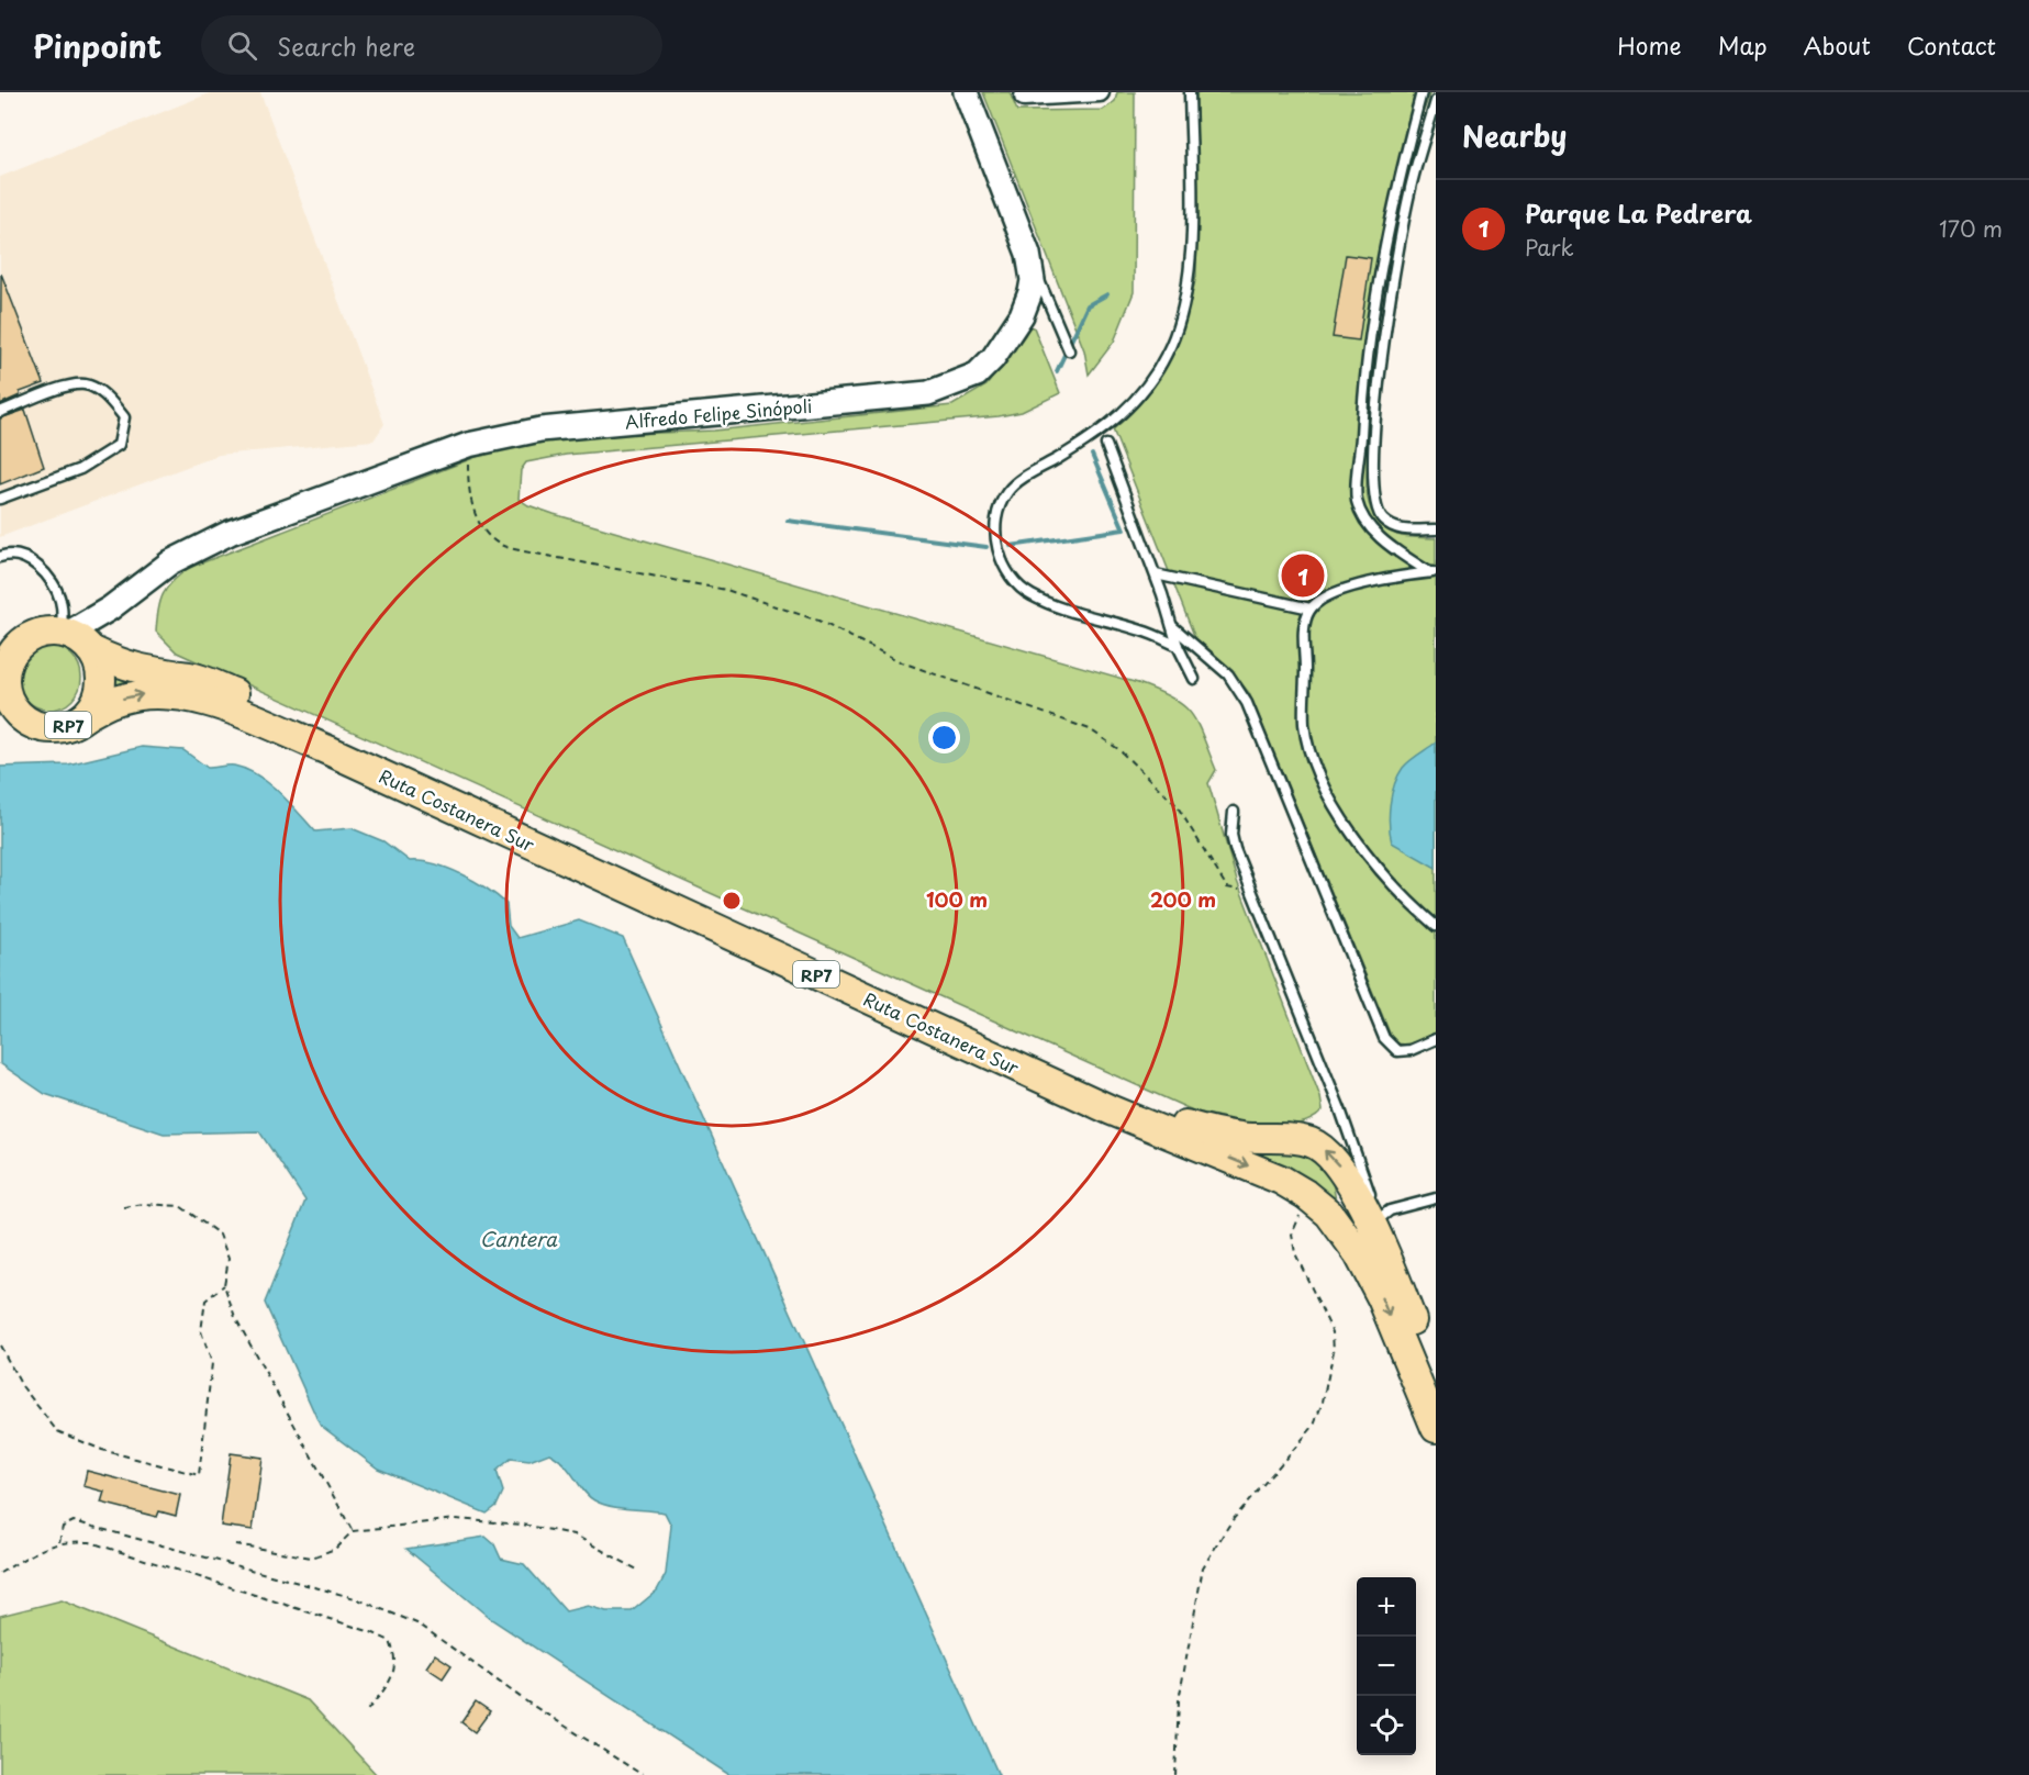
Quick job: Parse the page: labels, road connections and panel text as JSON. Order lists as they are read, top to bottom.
{
  "streets": {
    "main road": ["RP7", "Ruta Costanera Sur"],
    "street": ["Alfredo Felipe Sinópoli"]
  },
  "crossings": [
    ["Alfredo Felipe Sinópoli", "RP7"],
    ["Alfredo Felipe Sinópoli", "Ruta Costanera Sur"],
    ["RP7", "Ruta Costanera Sur"]
  ],
  "water": ["Cantera"],
  "page": {
    "header": "Pinpoint",
    "search": "Search here",
    "nav": [
      "Home",
      "Map",
      "About",
      "Contact"
    ],
    "heading": "Nearby",
    "list": [
      {
        "mark": "1",
        "name": "Parque La Pedrera",
        "note": "Park",
        "value": "170 m"
      }
    ],
    "pins": "1",
    "map_buttons": ["+", "−"]
  },
  "rings": ["100 m", "200 m"]
}
